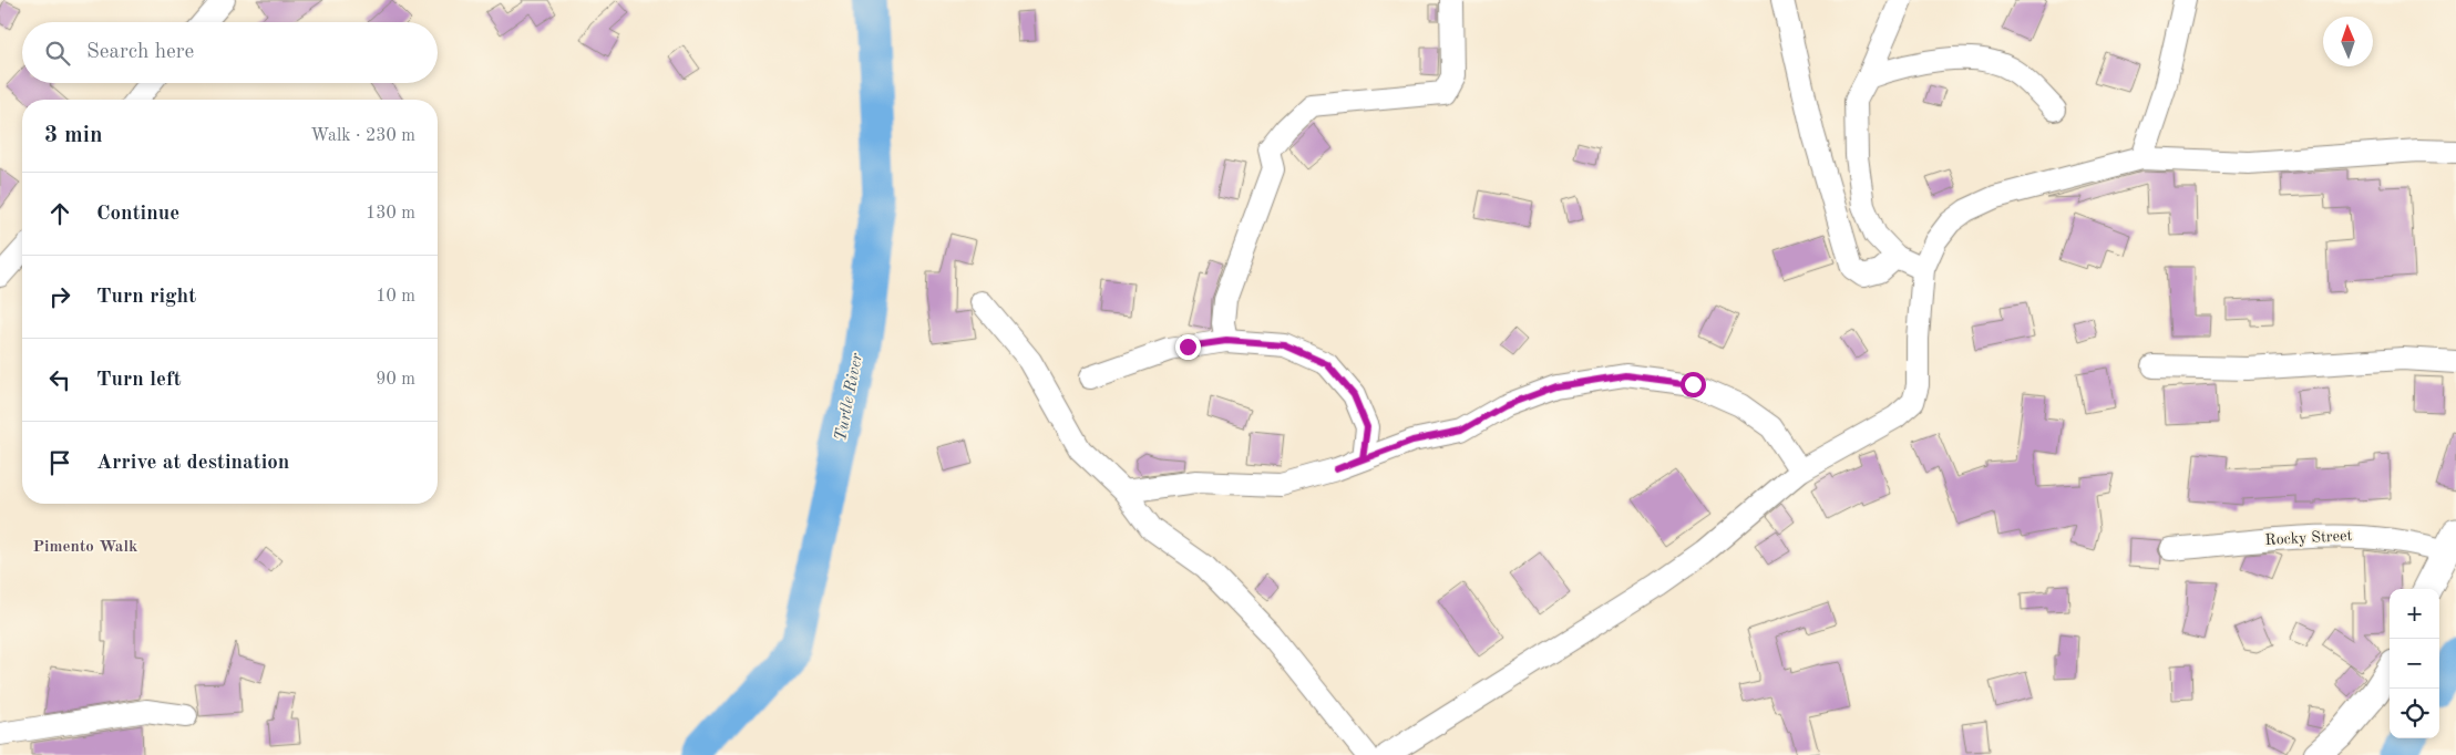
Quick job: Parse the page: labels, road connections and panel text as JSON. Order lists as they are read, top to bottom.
{
  "streets": {
    "street": ["Rocky Street"]
  },
  "districts": ["Pimento Walk"],
  "water": ["Turtle River"],
  "north": "top",
  "page": {
    "search": "Search here",
    "heading": ["3 min", "Walk · 230 m"],
    "list": [
      ["Continue", "130 m"],
      ["Turn right", "10 m"],
      ["Turn left", "90 m"],
      "Arrive at destination"
    ],
    "map_buttons": ["+", "−"]
  }
}
